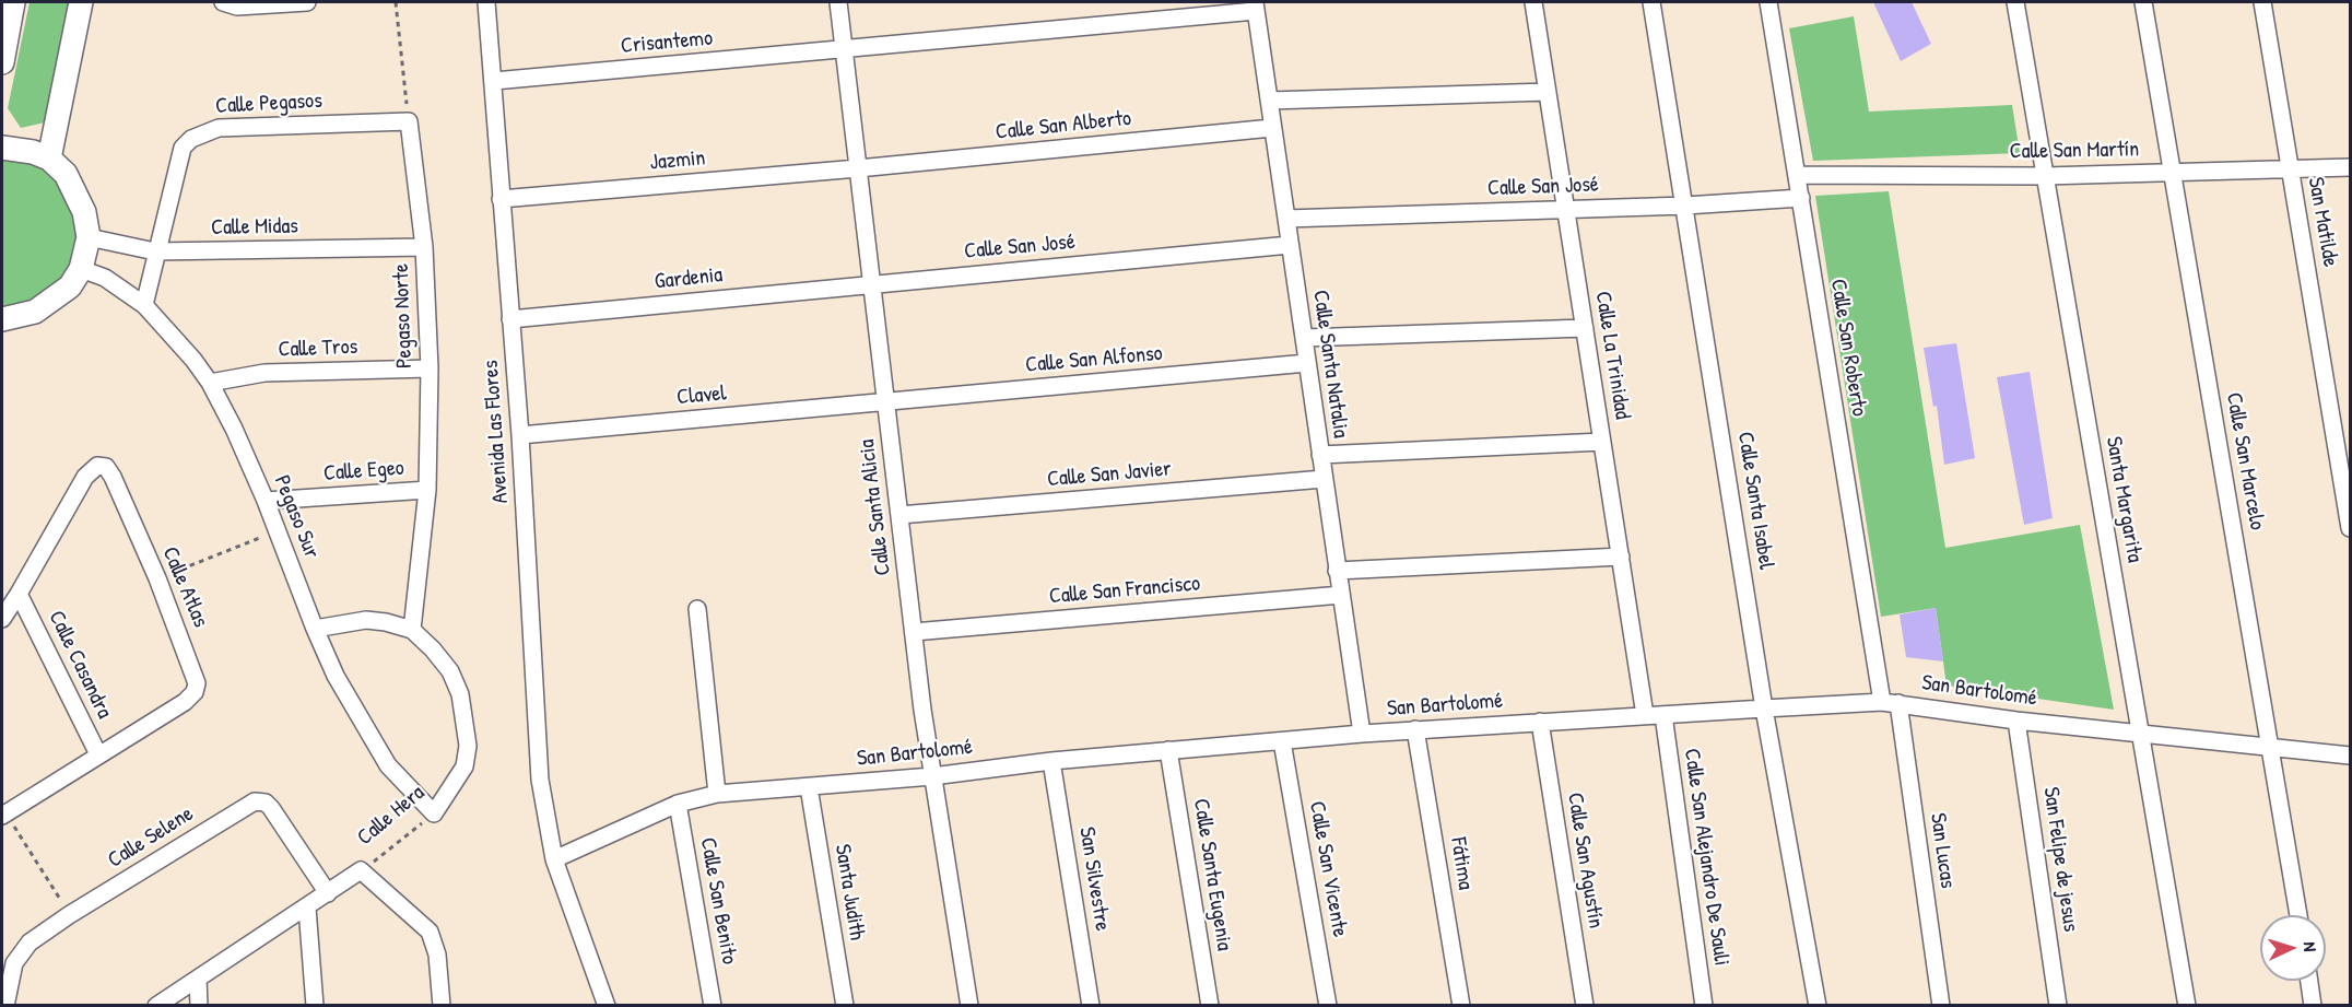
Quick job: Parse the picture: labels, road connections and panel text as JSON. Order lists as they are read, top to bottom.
{
  "streets": {
    "street": [
      "Crisantemo",
      "Calle Pegasos",
      "Calle San Alberto",
      "Calle San Martín",
      "Jazmin",
      "Calle San José",
      "San Matilde",
      "Calle Midas",
      "Gardenia",
      "Pegaso Norte",
      "Calle San Roberto",
      "Calle Tros",
      "Calle La Trinidad",
      "Calle San Alfonso",
      "Calle Santa Natalia",
      "Clavel",
      "Avenida Las Flores",
      "Calle San Marcelo",
      "Calle Egeo",
      "Calle San Javier",
      "Santa Margarita",
      "Calle Santa Isabel",
      "Calle Santa Alicia",
      "Pegaso Sur",
      "Calle Atlas",
      "Calle San Francisco",
      "Calle Casandra",
      "San Bartolomé",
      "Calle Hera",
      "Calle Selene",
      "San Lucas",
      "Calle San Alejandro De Sauli",
      "San Felipe de jesus",
      "Calle San Agustín",
      "Fátima",
      "Calle San Vicente",
      "Calle Santa Eugenia",
      "San Silvestre",
      "Santa Judith",
      "Calle San Benito"
    ]
  },
  "crossings": [
    ["Crisantemo", "Calle Santa Natalia"],
    ["Crisantemo", "Avenida Las Flores"],
    ["Crisantemo", "Calle Santa Alicia"],
    ["Calle Pegasos", "Calle Midas"],
    ["Calle Pegasos", "Pegaso Norte"],
    ["Calle Pegasos", "Pegaso Sur"],
    ["Calle San Alberto", "Jazmin"],
    ["Calle San Alberto", "Calle Santa Natalia"],
    ["Calle San Alberto", "Calle Santa Alicia"],
    ["Calle San Martín", "San Matilde"],
    ["Calle San Martín", "Calle San Roberto"],
    ["Calle San Martín", "Calle San Marcelo"],
    ["Calle San Martín", "Santa Margarita"],
    ["Jazmin", "Avenida Las Flores"],
    ["Jazmin", "Calle Santa Alicia"],
    ["Calle San José", "Gardenia"],
    ["Calle San José", "Calle San Roberto"],
    ["Calle San José", "Calle La Trinidad"],
    ["Calle San José", "Calle Santa Natalia"],
    ["Calle San José", "Calle Santa Isabel"],
    ["Calle San José", "Calle Santa Alicia"],
    ["Calle Midas", "Pegaso Norte"],
    ["Gardenia", "Avenida Las Flores"],
    ["Gardenia", "Calle Santa Alicia"],
    ["Pegaso Norte", "Calle Tros"],
    ["Pegaso Norte", "Calle Egeo"],
    ["Pegaso Norte", "Calle Hera"],
    ["Calle San Roberto", "San Bartolomé"],
    ["Calle San Roberto", "San Lucas"],
    ["Calle Tros", "Pegaso Sur"],
    ["Calle La Trinidad", "San Bartolomé"],
    ["Calle San Alfonso", "Calle Santa Natalia"],
    ["Calle San Alfonso", "Clavel"],
    ["Calle San Alfonso", "Calle Santa Alicia"],
    ["Calle Santa Natalia", "Calle San Javier"],
    ["Calle Santa Natalia", "Calle San Francisco"],
    ["Calle Santa Natalia", "San Bartolomé"],
    ["Clavel", "Avenida Las Flores"],
    ["Clavel", "Calle Santa Alicia"],
    ["Avenida Las Flores", "San Bartolomé"],
    ["Calle San Marcelo", "San Bartolomé"],
    ["Calle Egeo", "Pegaso Sur"],
    ["Calle San Javier", "Calle Santa Alicia"],
    ["Santa Margarita", "San Bartolomé"],
    ["Calle Santa Isabel", "San Bartolomé"],
    ["Calle Santa Alicia", "Calle San Francisco"],
    ["Calle Santa Alicia", "San Bartolomé"],
    ["Pegaso Sur", "Calle Hera"],
    ["Calle Atlas", "Calle Casandra"],
    ["San Bartolomé", "San Lucas"],
    ["San Bartolomé", "Calle San Alejandro De Sauli"],
    ["San Bartolomé", "San Felipe de jesus"],
    ["San Bartolomé", "Calle San Agustín"],
    ["San Bartolomé", "Fátima"],
    ["San Bartolomé", "Calle San Vicente"],
    ["San Bartolomé", "Calle Santa Eugenia"],
    ["San Bartolomé", "San Silvestre"],
    ["San Bartolomé", "Santa Judith"],
    ["San Bartolomé", "Calle San Benito"],
    ["Calle Hera", "Calle Selene"]
  ],
  "north": "right"
}
